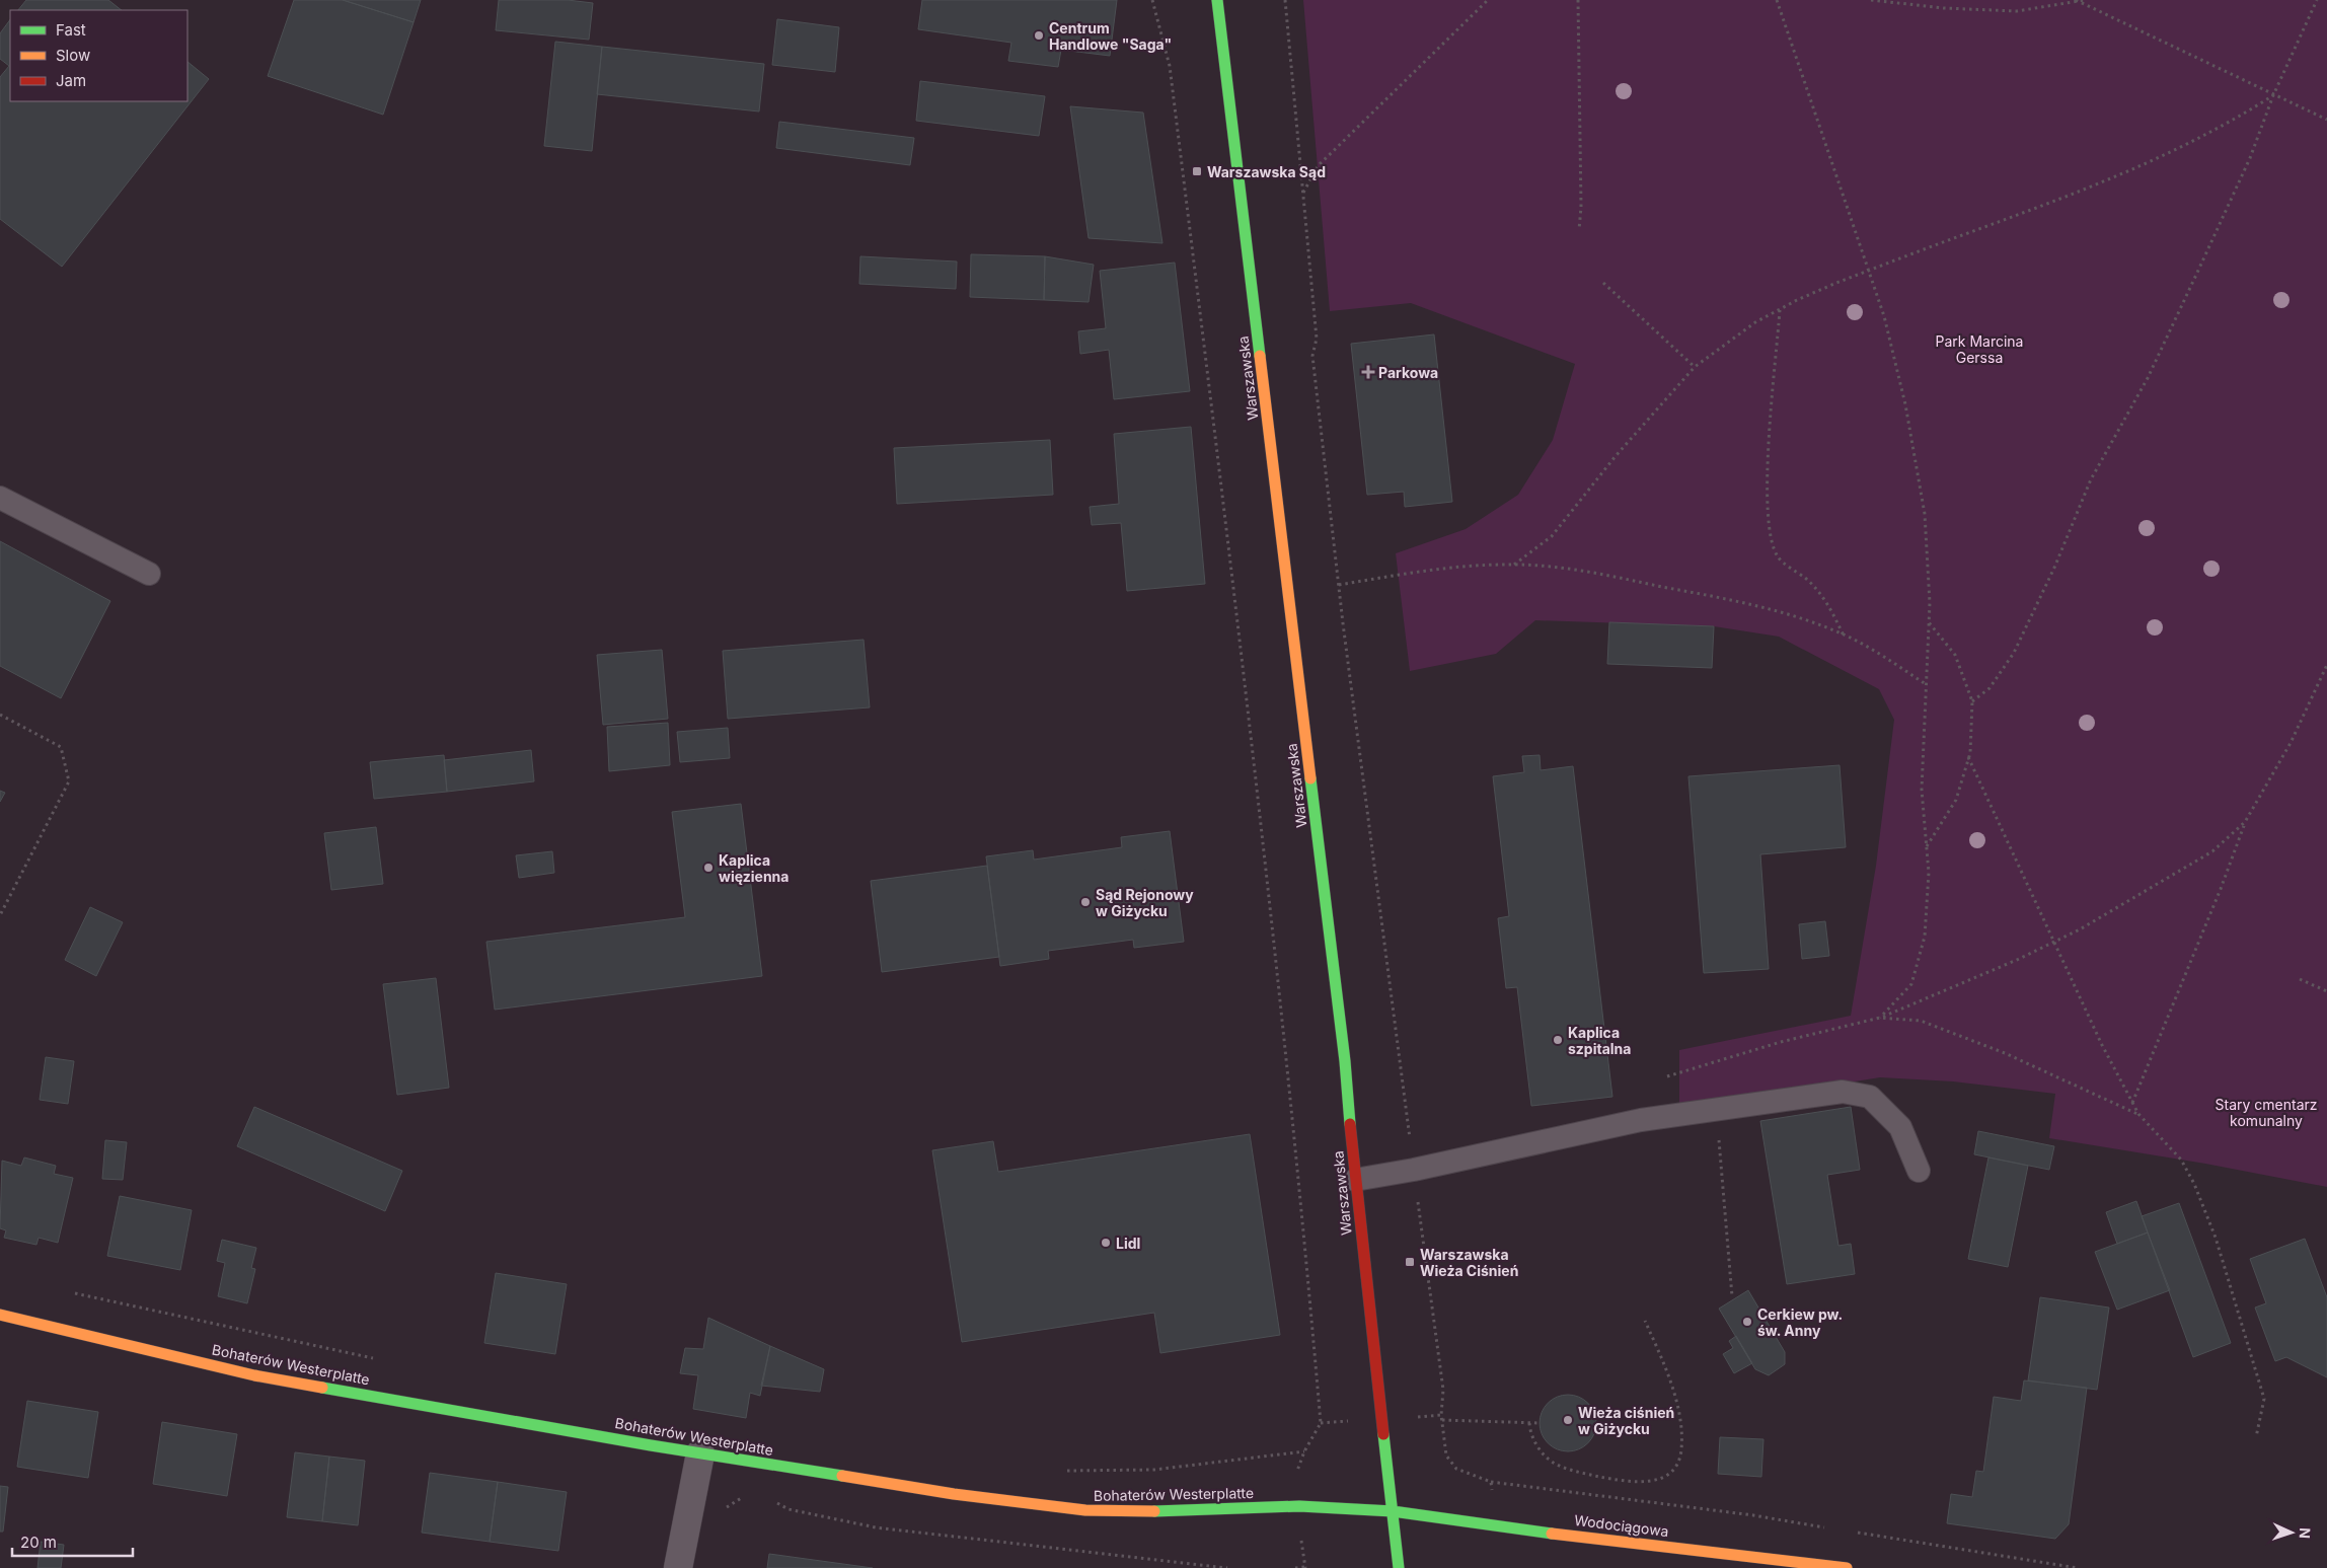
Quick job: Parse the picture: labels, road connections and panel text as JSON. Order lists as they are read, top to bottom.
{
  "streets": {
    "street": ["Warszawska", "Bohaterów Westerplatte", "Wodociągowa"]
  },
  "crossings": [
    ["Warszawska", "Bohaterów Westerplatte"],
    ["Warszawska", "Wodociągowa"],
    ["Bohaterów Westerplatte", "Wodociągowa"]
  ],
  "parks": ["Park Marcina Gerssa", "Stary cmentarz komunalny"],
  "places": {
    "other": [
      "Centrum Handlowe \"Saga\"",
      "Kaplica więzienna",
      "Sąd Rejonowy w Giżycku",
      "Kaplica szpitalna",
      "Lidl",
      "Cerkiew pw. św. Anny",
      "Wieża ciśnień w Giżycku"
    ],
    "transit": ["Warszawska Sąd", "Warszawska Wieża Ciśnień"],
    "health": ["Parkowa"]
  },
  "legend": ["Fast", "Slow", "Jam"],
  "scale_bar": "20 m",
  "north": "right"
}
